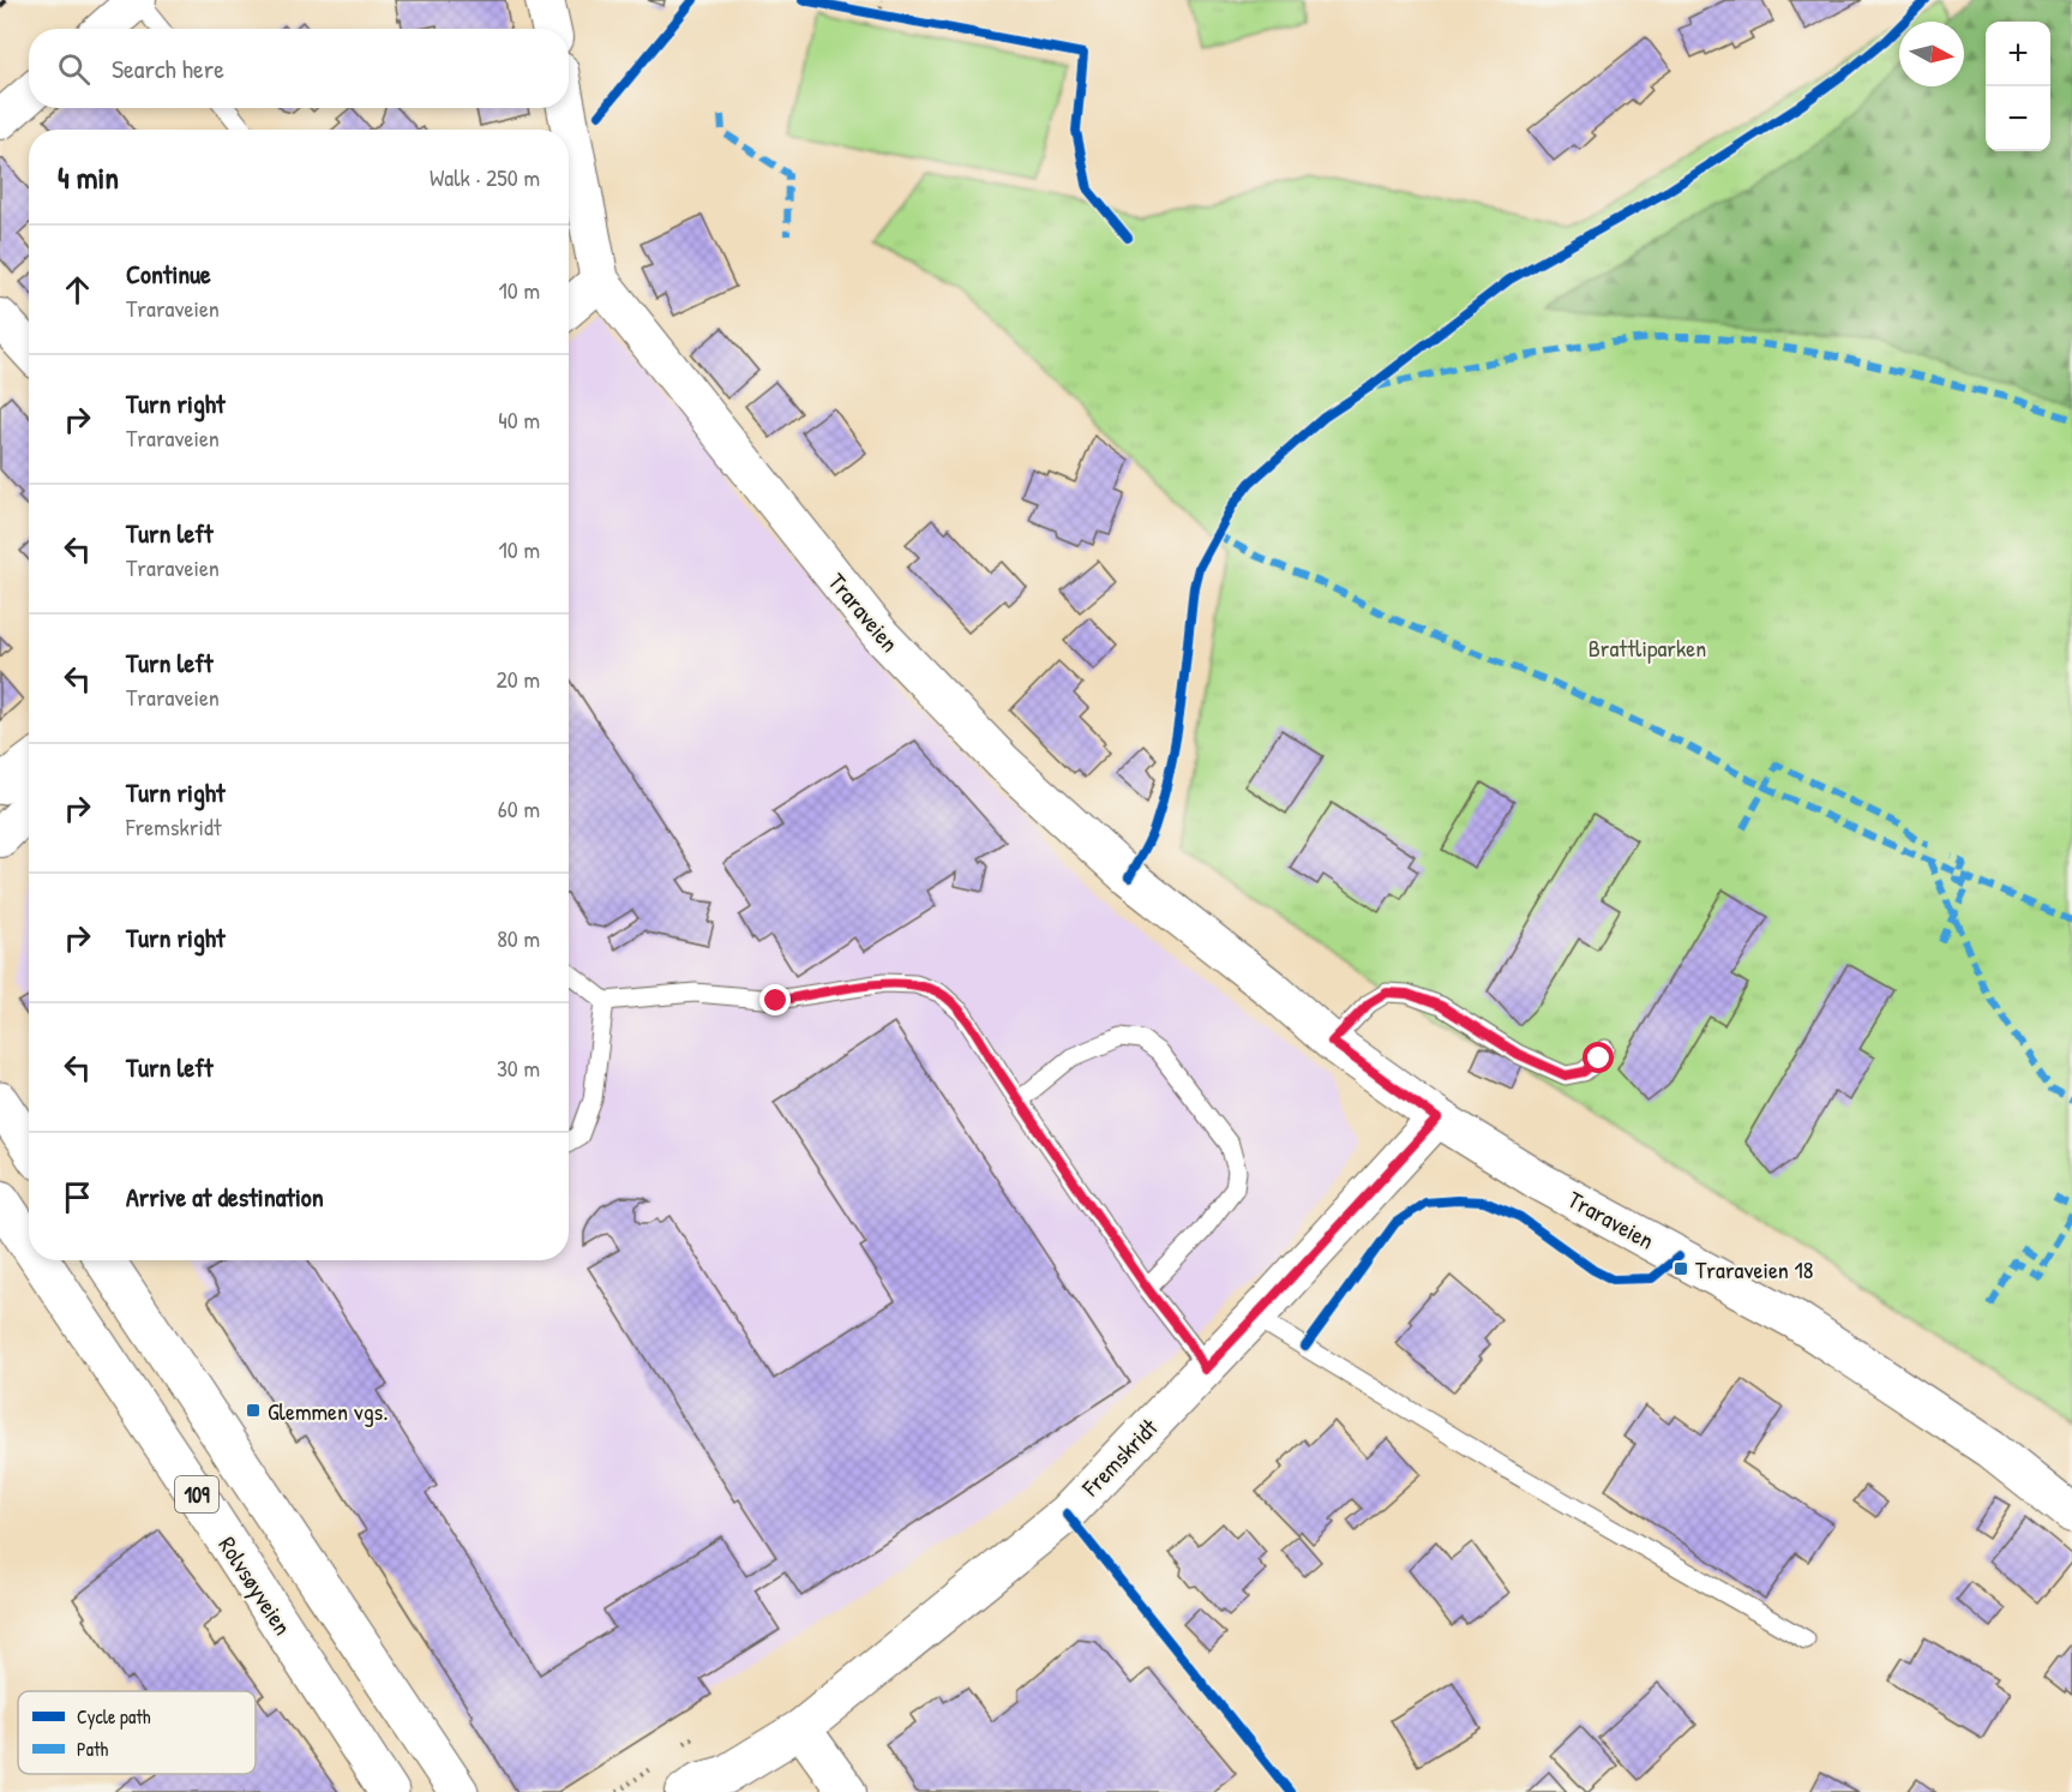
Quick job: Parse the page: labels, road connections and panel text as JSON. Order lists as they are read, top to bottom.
{
  "streets": {
    "main road": ["109", "Rolvsøyveien"],
    "street": ["Traraveien", "Fremskridt"]
  },
  "crossings": [
    ["Traraveien", "Fremskridt"]
  ],
  "parks": ["Brattliparken"],
  "places": {
    "transit": ["Traraveien 18", "Glemmen vgs."]
  },
  "legend": ["Cycle path", "Path"],
  "north": "right",
  "page": {
    "map_buttons": ["+", "−"],
    "search": "Search here",
    "heading": ["4 min", "Walk · 250 m"],
    "list": [
      ["Continue", "Traraveien", "10 m"],
      ["Turn right", "Traraveien", "40 m"],
      ["Turn left", "Traraveien", "10 m"],
      ["Turn left", "Traraveien", "20 m"],
      ["Turn right", "Fremskridt", "60 m"],
      ["Turn right", "80 m"],
      ["Turn left", "30 m"],
      "Arrive at destination"
    ]
  }
}
